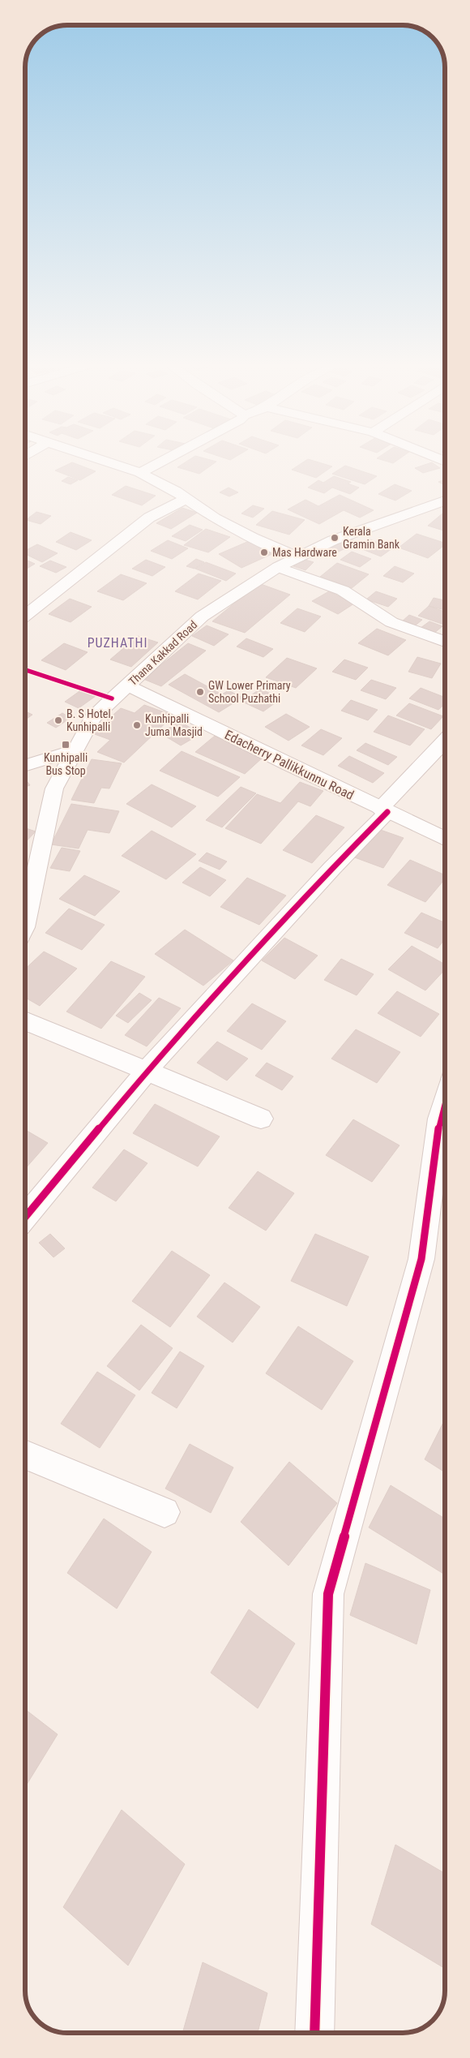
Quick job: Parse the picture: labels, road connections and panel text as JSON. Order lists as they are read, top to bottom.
{
  "streets": {
    "street": ["Thana Kakkad Road", "Edacherry Pallikkunnu Road"]
  },
  "crossings": [
    ["Thana Kakkad Road", "Edacherry Pallikkunnu Road"]
  ],
  "districts": ["PUZHATHI"],
  "places": {
    "other": [
      "Kerala Gramin Bank",
      "Mas Hardware",
      "GW Lower Primary School Puzhathi",
      "B. S Hotel, Kunhipalli",
      "Kunhipalli Juma Masjid"
    ],
    "transit": ["Kunhipalli Bus Stop"]
  }
}
